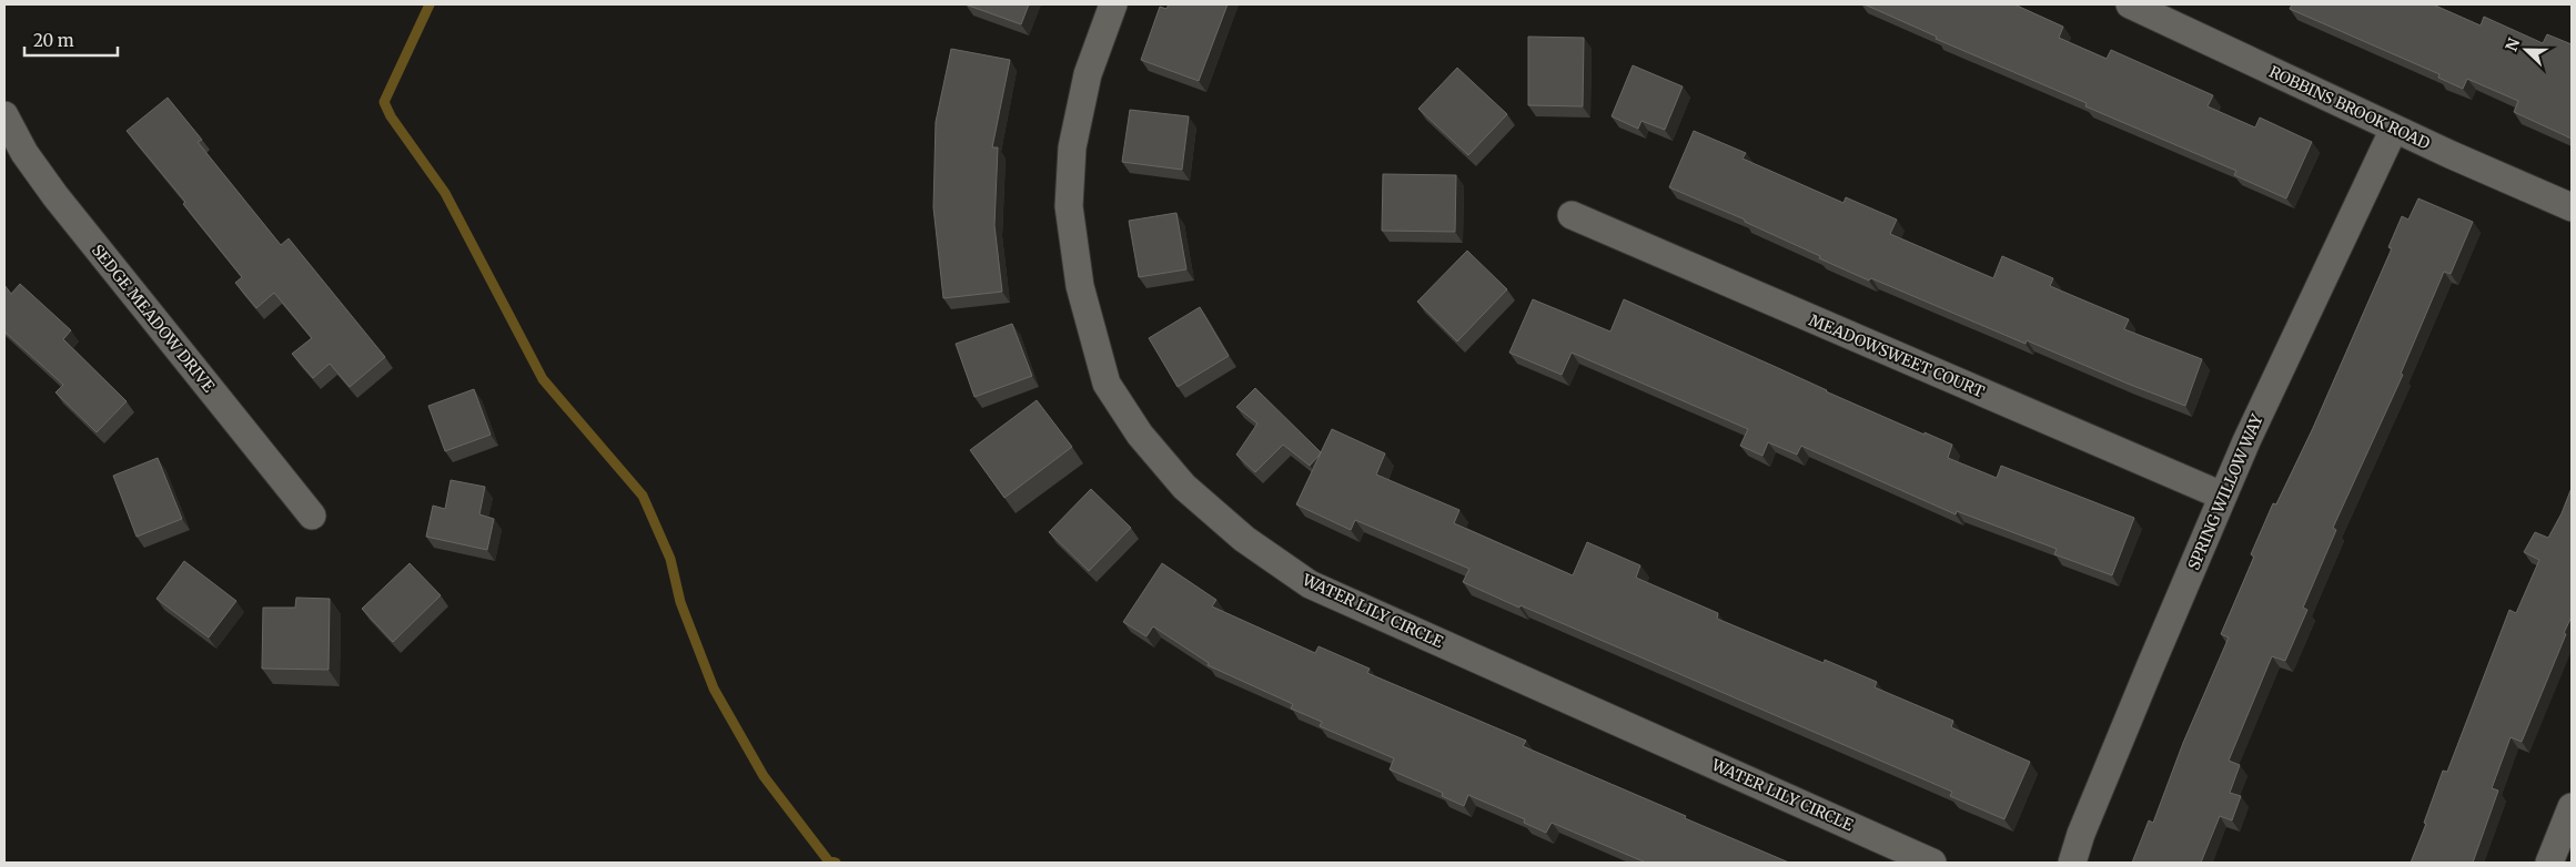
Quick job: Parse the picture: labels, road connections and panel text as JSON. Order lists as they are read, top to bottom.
{
  "streets": {
    "street": [
      "ROBBINS BROOK ROAD",
      "SEDGE MEADOW DRIVE",
      "MEADOWSWEET COURT",
      "SPRING WILLOW WAY",
      "WATER LILY CIRCLE"
    ]
  },
  "crossings": [
    ["ROBBINS BROOK ROAD", "SPRING WILLOW WAY"],
    ["MEADOWSWEET COURT", "SPRING WILLOW WAY"]
  ],
  "scale_bar": "20 m",
  "north": "left"
}
